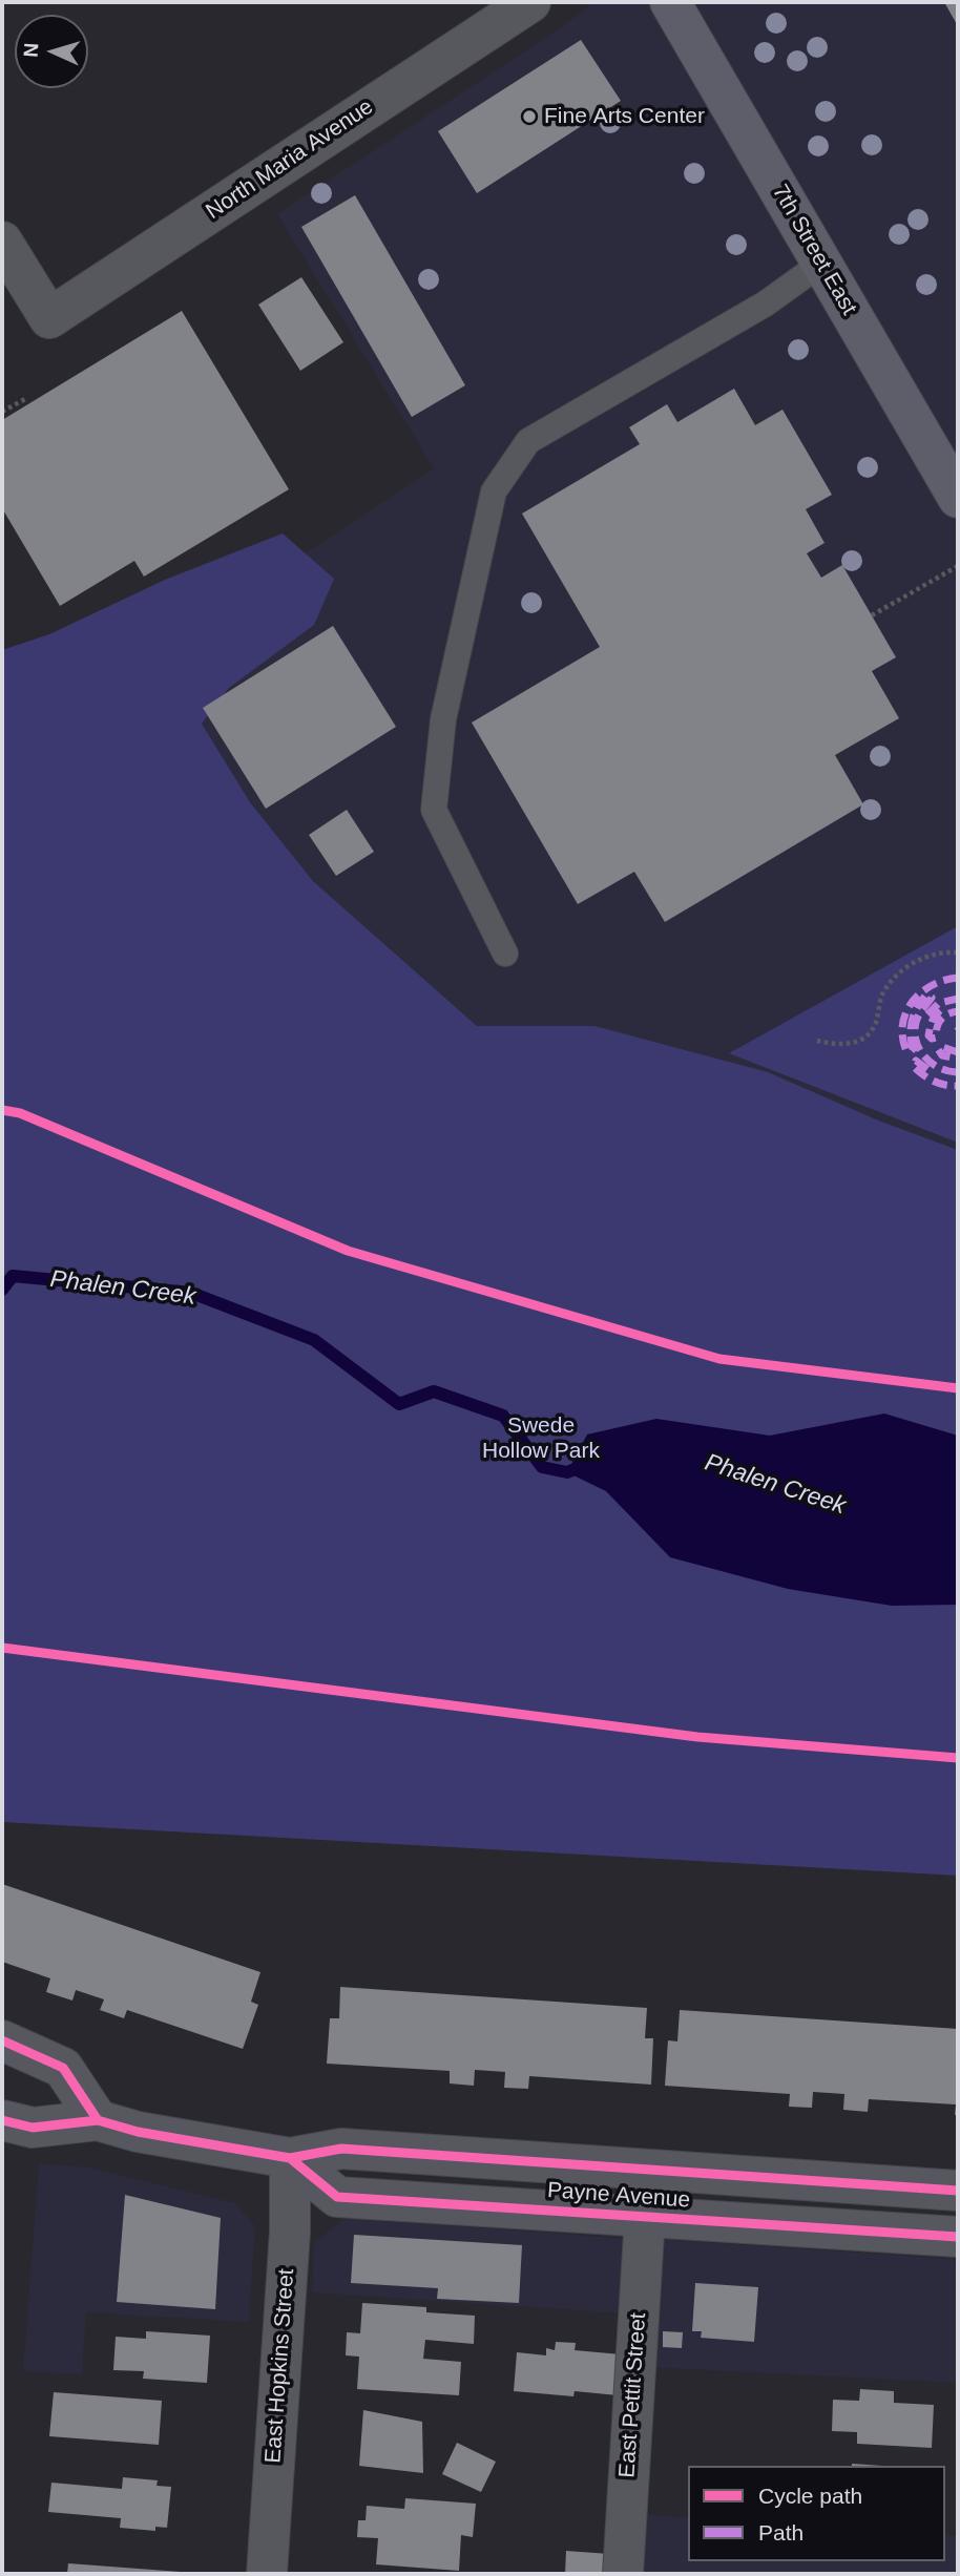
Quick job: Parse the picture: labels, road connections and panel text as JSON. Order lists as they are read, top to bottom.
{
  "streets": {
    "main road": ["7th Street East"],
    "street": [
      "North Maria Avenue",
      "Payne Avenue",
      "East Hopkins Street",
      "East Pettit Street"
    ]
  },
  "crossings": [
    ["Payne Avenue", "East Hopkins Street"],
    ["Payne Avenue", "East Pettit Street"]
  ],
  "water": ["Phalen Creek"],
  "parks": ["Swede Hollow Park"],
  "places": ["Fine Arts Center"],
  "legend": ["Cycle path", "Path"],
  "north": "left"
}
